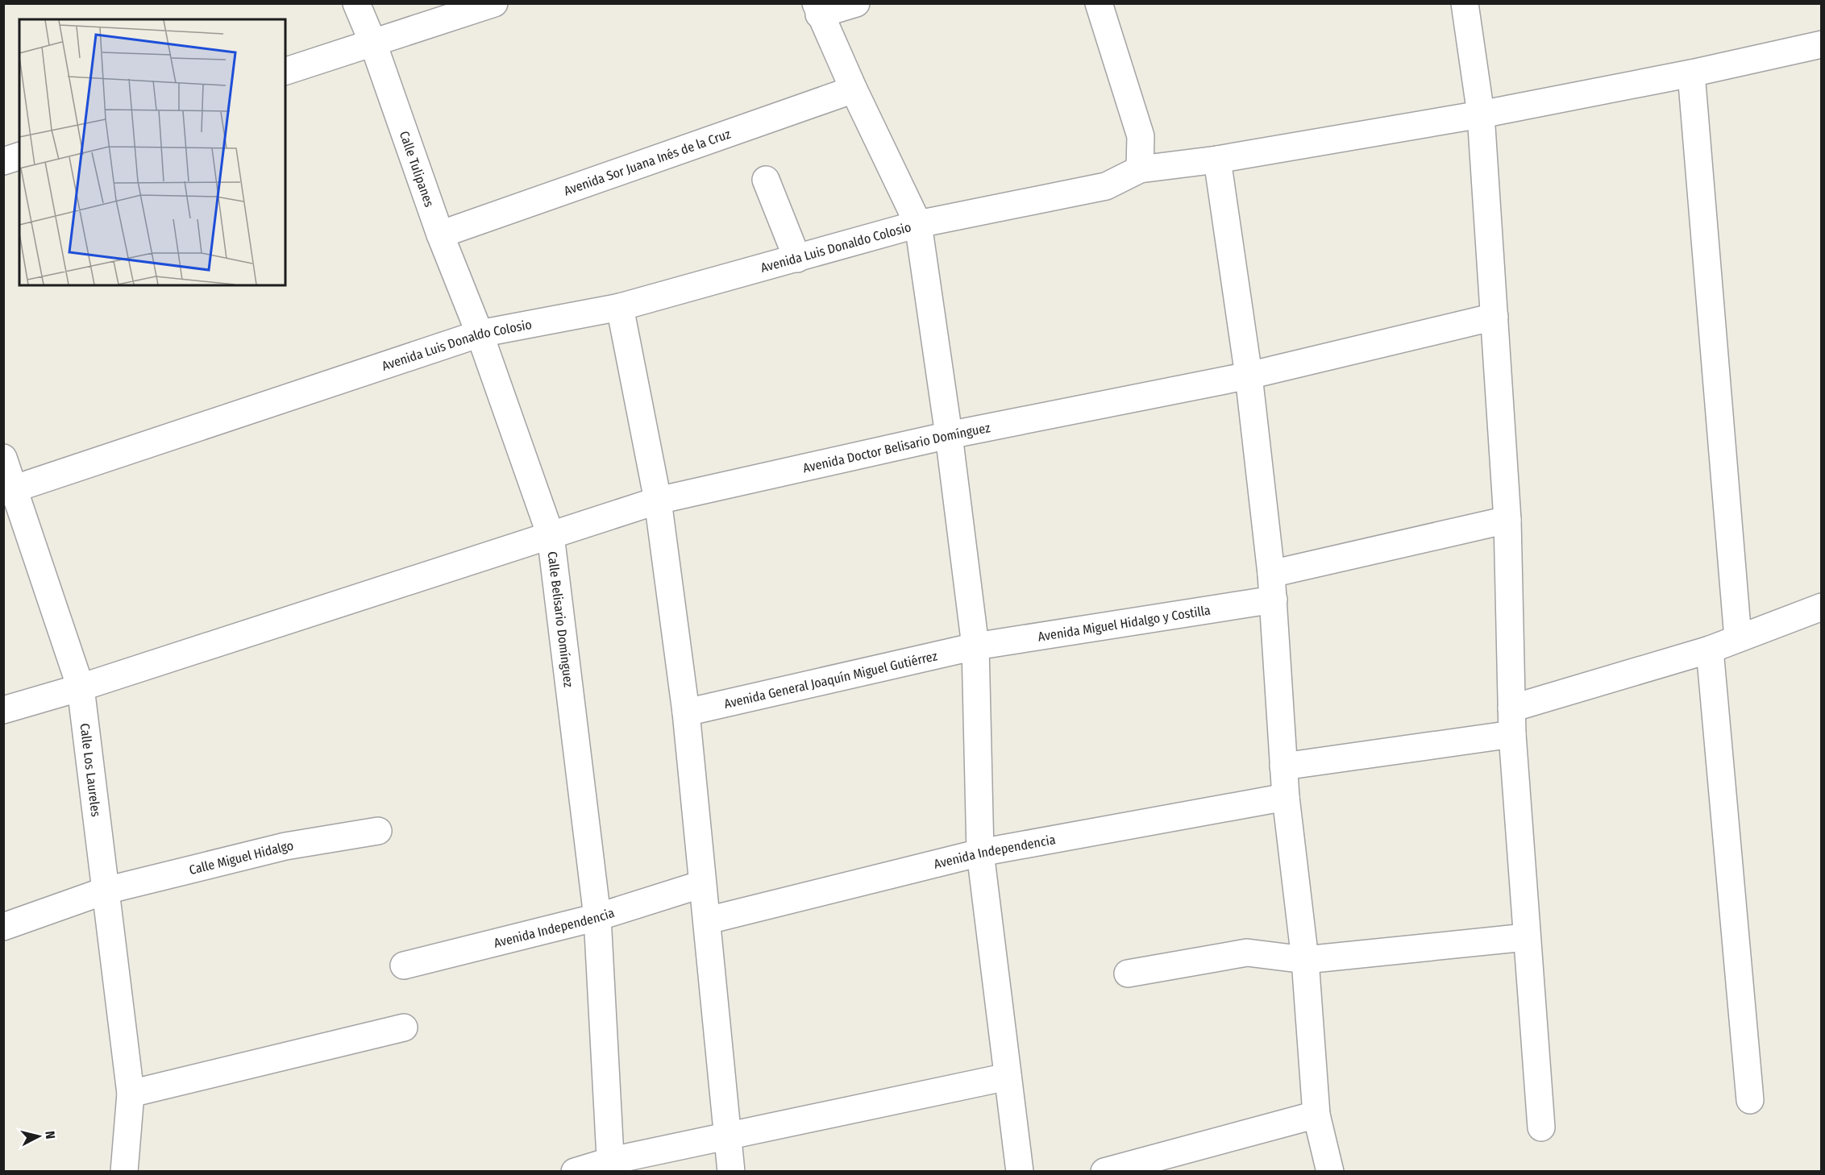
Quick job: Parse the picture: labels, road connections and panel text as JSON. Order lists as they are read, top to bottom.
{
  "streets": {
    "street": [
      "Avenida Sor Juana Inés de la Cruz",
      "Calle Tulipanes",
      "Avenida Luis Donaldo Colosio",
      "Avenida Doctor Belisario Domínguez",
      "Calle Belisario Domínguez",
      "Avenida Miguel Hidalgo y Costilla",
      "Avenida General Joaquín Miguel Gutiérrez",
      "Calle Los Laureles",
      "Avenida Independencia",
      "Calle Miguel Hidalgo"
    ]
  },
  "crossings": [
    ["Avenida Sor Juana Inés de la Cruz", "Calle Tulipanes"],
    ["Calle Tulipanes", "Avenida Luis Donaldo Colosio"],
    ["Calle Tulipanes", "Calle Belisario Domínguez"],
    ["Avenida Luis Donaldo Colosio", "Calle Belisario Domínguez"],
    ["Avenida Luis Donaldo Colosio", "Calle Los Laureles"],
    ["Avenida Doctor Belisario Domínguez", "Calle Belisario Domínguez"],
    ["Avenida Doctor Belisario Domínguez", "Calle Los Laureles"],
    ["Calle Belisario Domínguez", "Avenida Independencia"],
    ["Avenida Miguel Hidalgo y Costilla", "Avenida General Joaquín Miguel Gutiérrez"],
    ["Calle Los Laureles", "Calle Miguel Hidalgo"]
  ],
  "north": "right"
}
